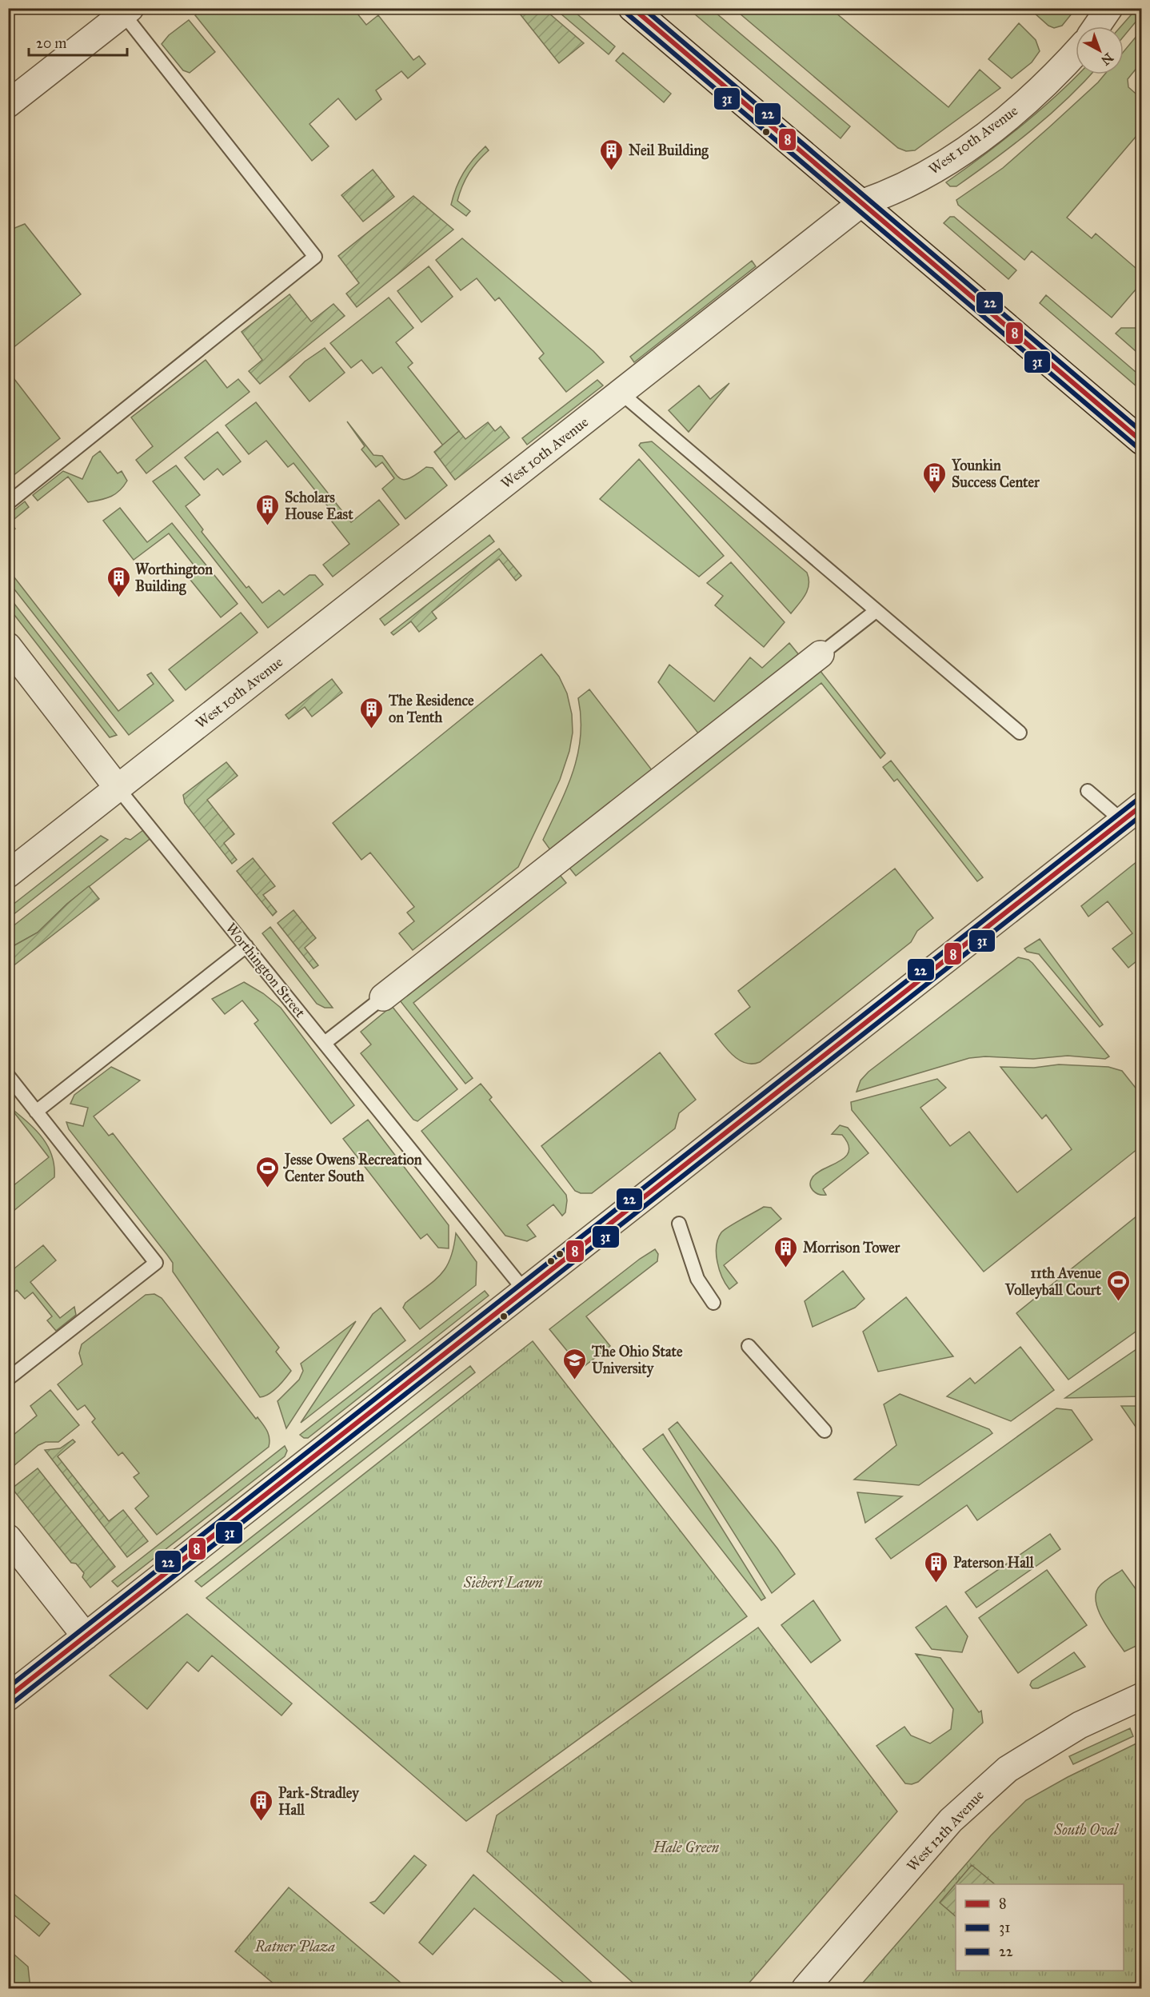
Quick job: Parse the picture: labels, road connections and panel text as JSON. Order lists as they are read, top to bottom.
{
  "streets": {
    "street": ["West 10th Avenue", "Worthington Street", "West 12th Avenue"]
  },
  "crossings": [
    ["West 10th Avenue", "Worthington Street"]
  ],
  "parks": [
    "Siebert Lawn",
    "South Oval",
    "Hale Green",
    "Ratner Plaza"
  ],
  "places": {
    "building": [
      "Neil Building",
      "Younkin Success Center",
      "Scholars House East",
      "Worthington Building",
      "The Residence on Tenth",
      "Morrison Tower",
      "Paterson Hall",
      "Park-Stradley Hall"
    ],
    "sports": ["Jesse Owens Recreation Center South", "11th Avenue Volleyball Court"],
    "school or university": ["The Ohio State University"]
  },
  "lines": ["transit line 8", "transit line 22", "transit line 31"],
  "legend": ["8", "31", "22"],
  "scale_bar": "20 m",
  "north": "bottom right"
}
